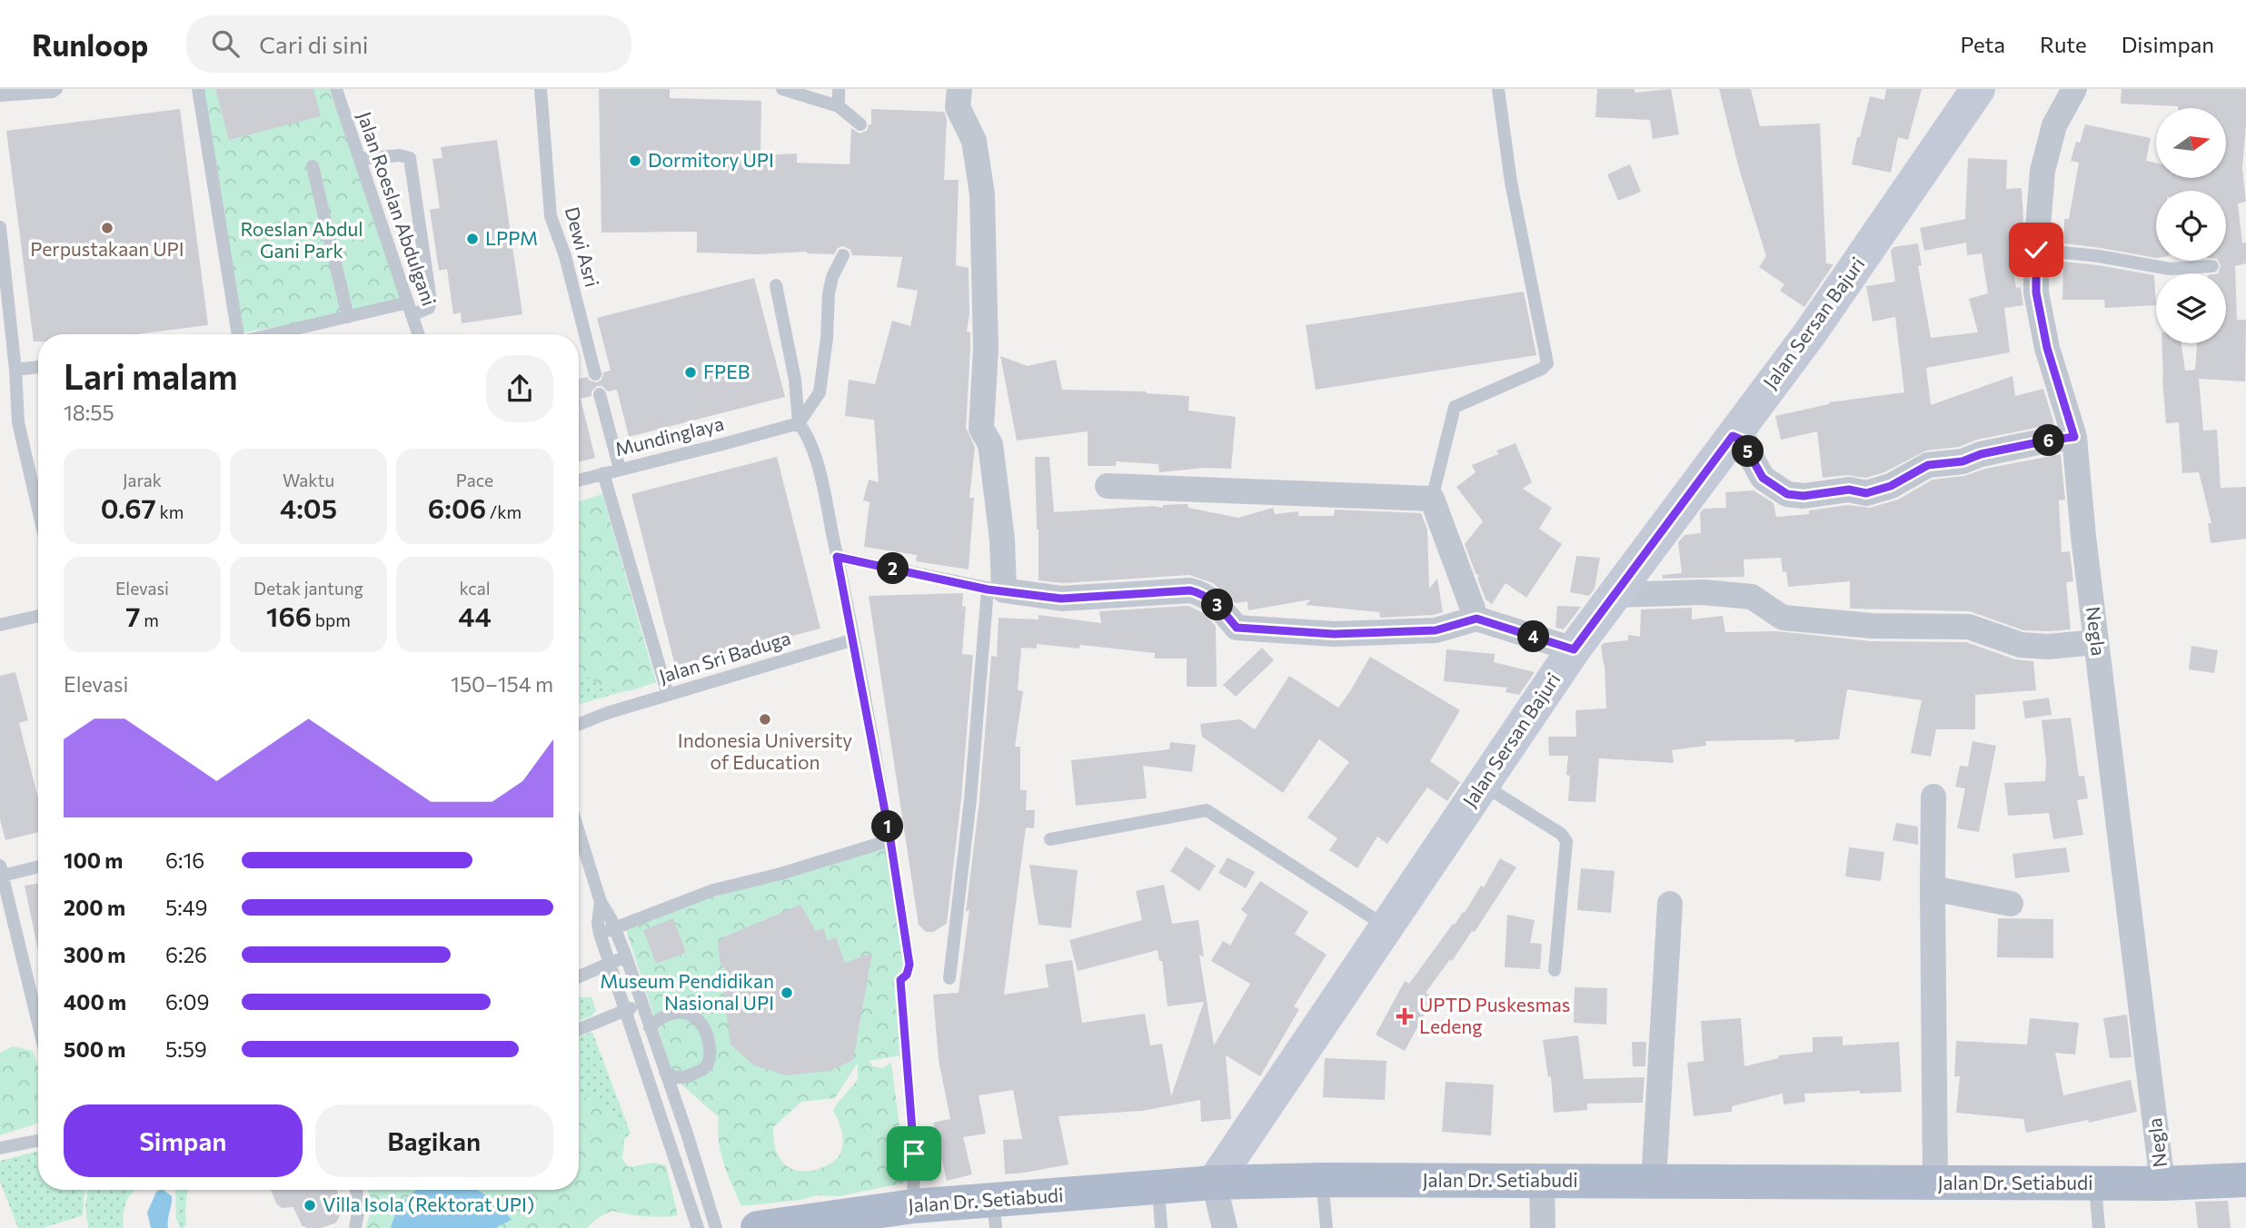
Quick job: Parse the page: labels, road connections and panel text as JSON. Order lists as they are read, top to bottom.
{
  "streets": {
    "main road": ["Jalan Sersan Bajuri", "Jalan Dr. Setiabudi"],
    "street": ["Negla"],
    "lane": [
      "Jalan Roeslan Abdulgani",
      "Dewi Asri",
      "Mundinglaya",
      "Jalan Sri Baduga"
    ]
  },
  "crossings": [
    ["Jalan Sersan Bajuri", "Jalan Dr. Setiabudi"],
    ["Negla", "Jalan Dr. Setiabudi"]
  ],
  "parks": ["Roeslan Abdul Gani Park"],
  "places": {
    "other": [
      "Dormitory UPI",
      "Perpustakaan UPI",
      "LPPM",
      "FPEB",
      "Indonesia University of Education",
      "Museum Pendidikan Nasional UPI",
      "Villa Isola (Rektorat UPI)"
    ],
    "health": ["UPTD Puskesmas Ledeng"]
  },
  "north": "right",
  "page": {
    "header": "Runloop",
    "search": "Cari di sini",
    "nav": ["Peta", "Rute", "Disimpan"],
    "heading": ["Lari malam", "18:55"],
    "pins": [
      "6",
      "5",
      "2",
      "3",
      "4",
      "1"
    ],
    "stats": [
      ["Jarak", "0.67 km"],
      ["Waktu", "4:05"],
      ["Pace", "6:06 /km"],
      ["Elevasi", "7 m"],
      ["Detak jantung", "166 bpm"],
      ["kcal", "44"]
    ],
    "chart": ["Elevasi", "150–154 m"],
    "list": [
      {
        "name": "100 m",
        "note": "6:16"
      },
      {
        "name": "200 m",
        "note": "5:49"
      },
      {
        "name": "300 m",
        "note": "6:26"
      },
      {
        "name": "400 m",
        "note": "6:09"
      },
      {
        "name": "500 m",
        "note": "5:59"
      }
    ],
    "buttons": ["Simpan", "Bagikan"]
  }
}
